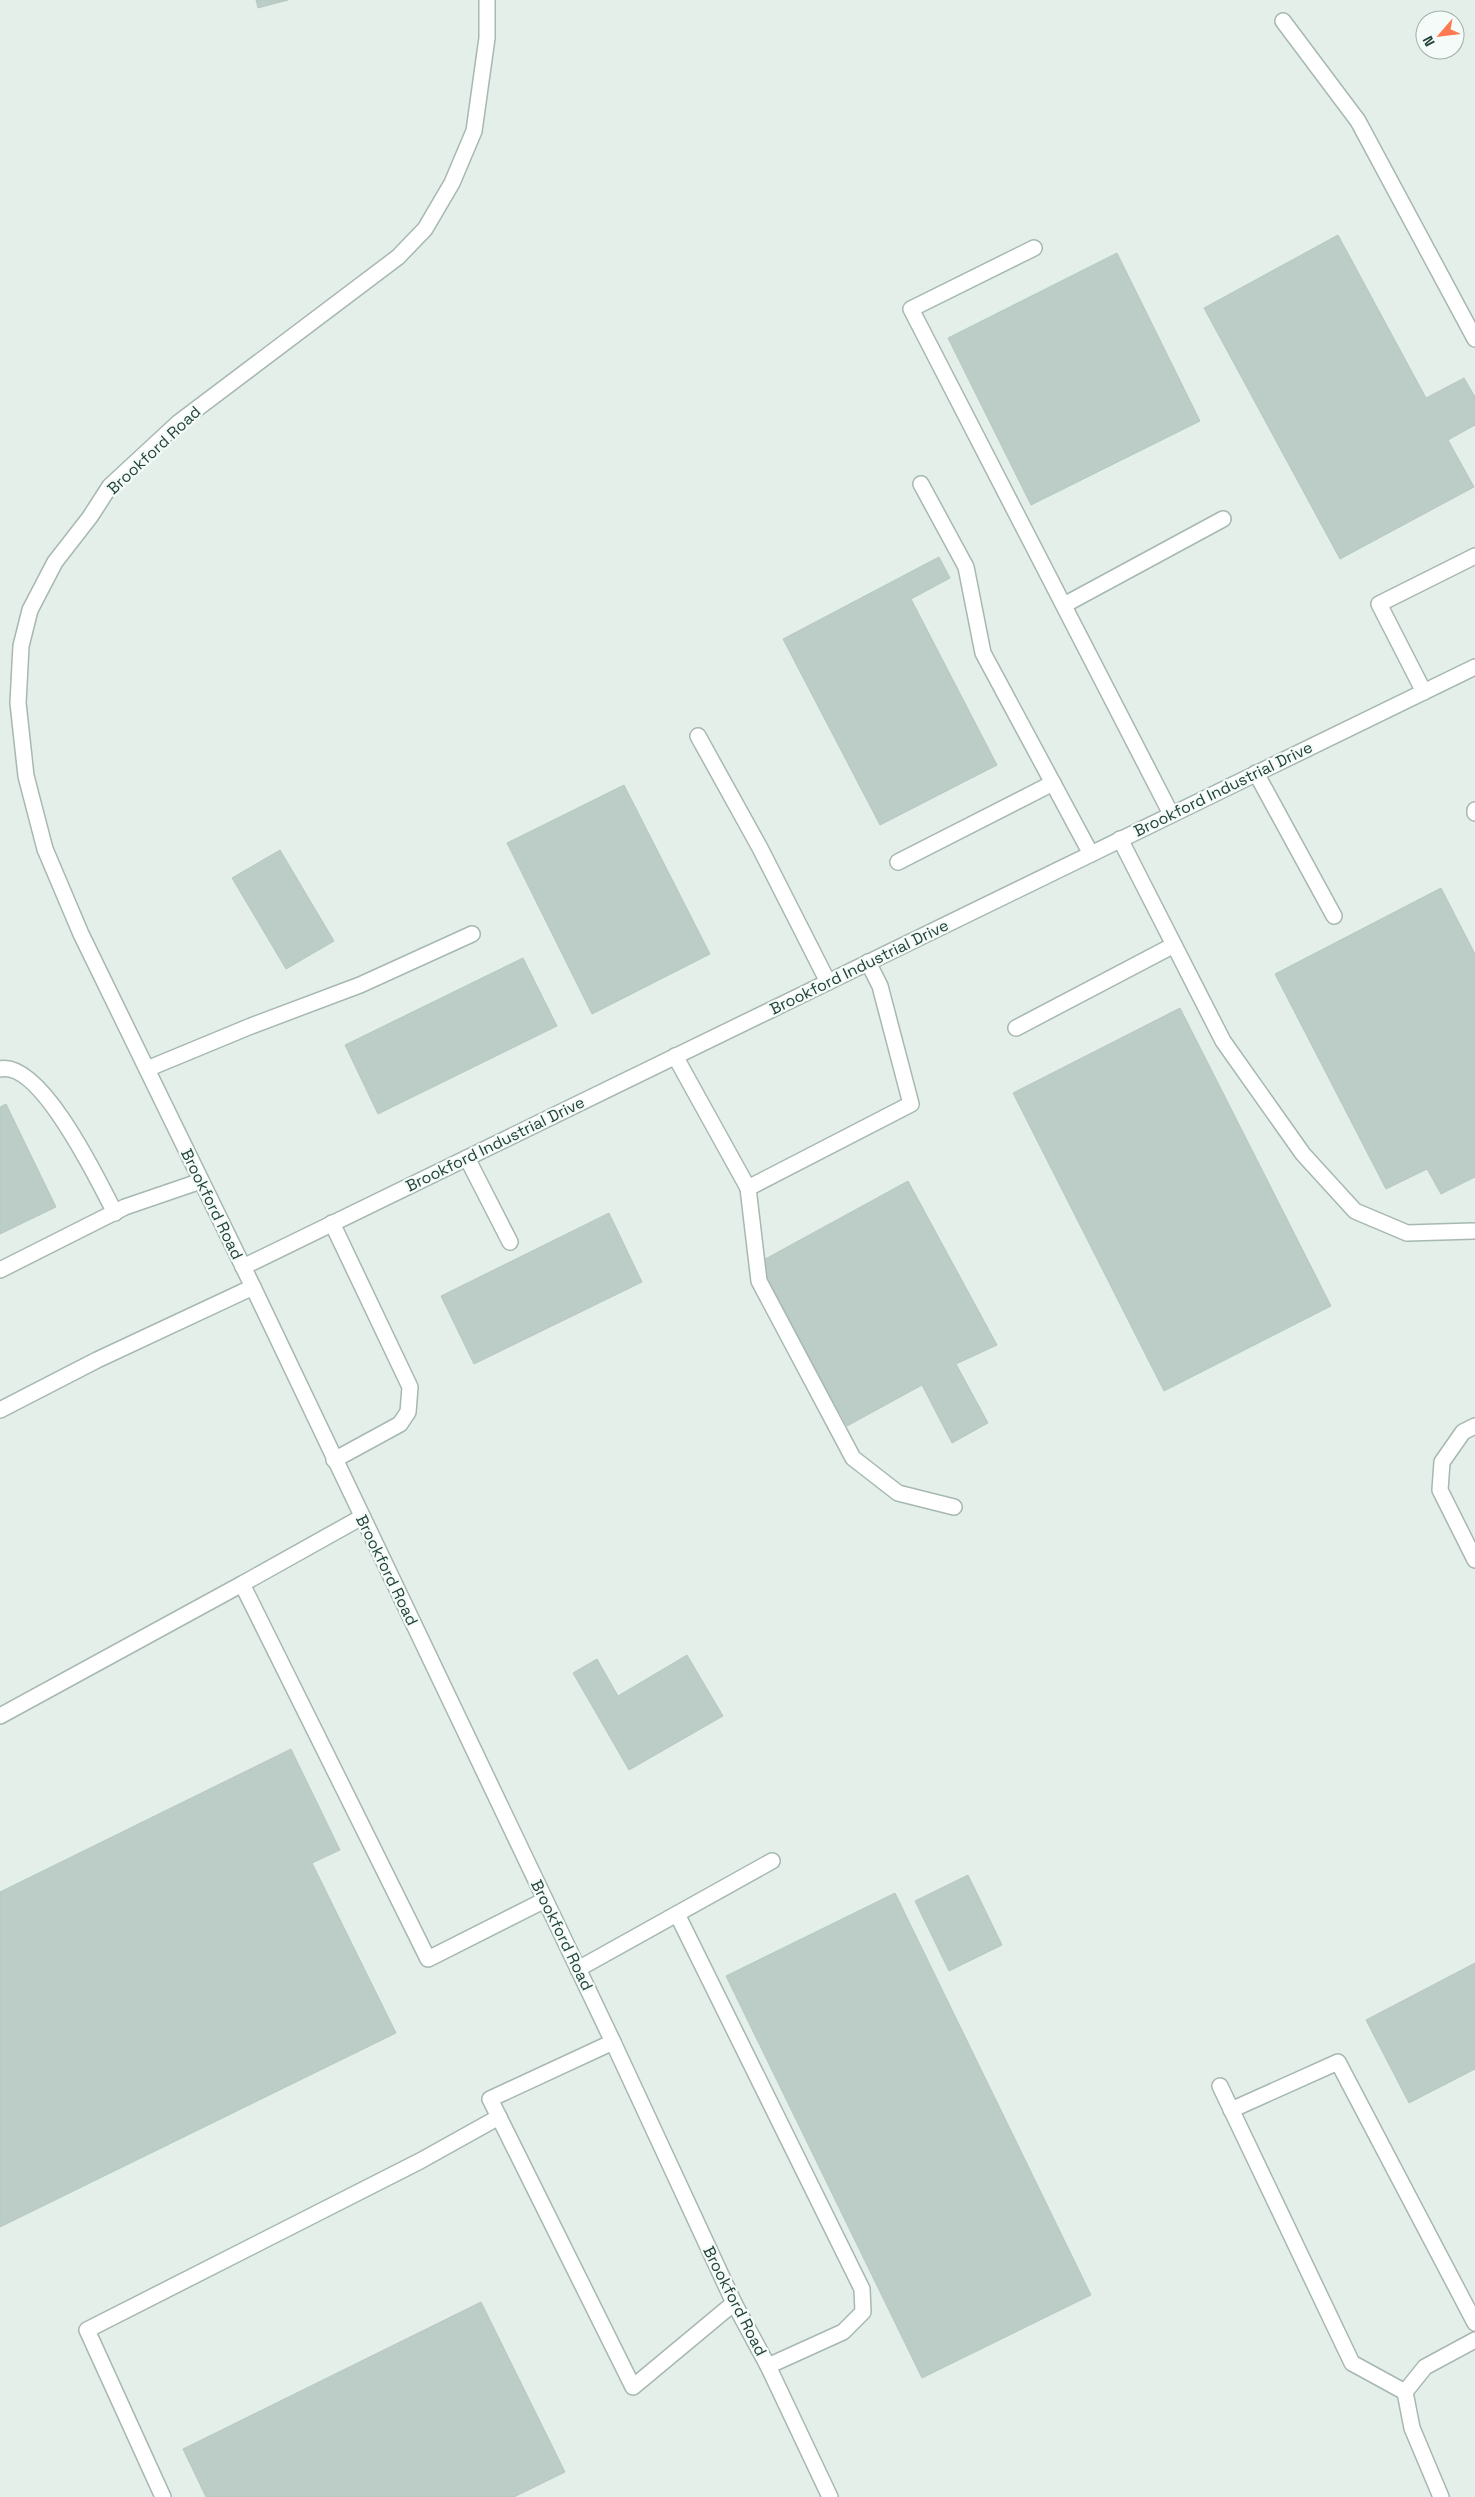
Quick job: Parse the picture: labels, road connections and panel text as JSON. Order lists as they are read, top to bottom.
{
  "streets": {
    "street": ["Brookford Road", "Brookford Industrial Drive"]
  },
  "crossings": [
    ["Brookford Road", "Brookford Industrial Drive"]
  ],
  "north": "bottom left"
}
